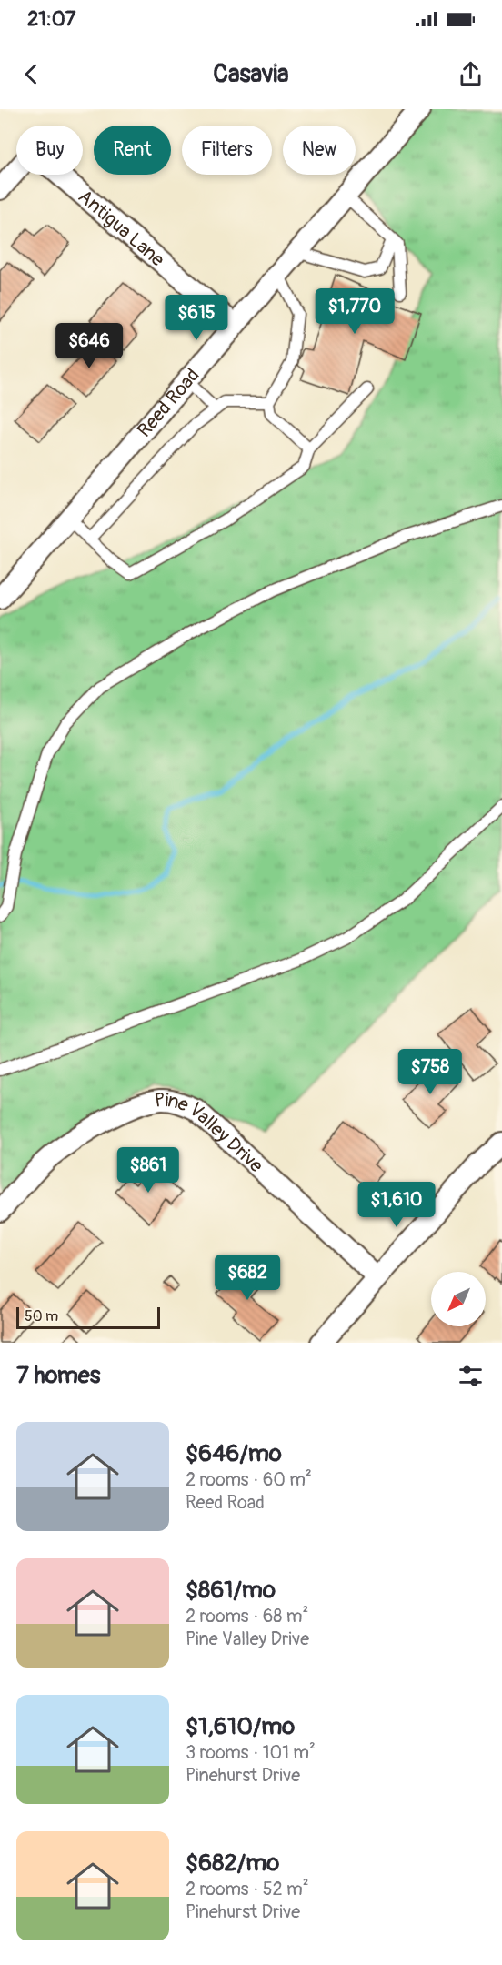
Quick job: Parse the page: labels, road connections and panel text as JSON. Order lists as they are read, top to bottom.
{
  "streets": {
    "street": ["Antigua Lane", "Reed Road", "Pine Valley Drive"]
  },
  "crossings": [
    ["Antigua Lane", "Reed Road"]
  ],
  "scale_bar": "50 m",
  "north": "bottom left",
  "page": {
    "status": "21:07",
    "header": "Casavia",
    "chip": [
      "Buy",
      "Rent",
      "Filters",
      "New"
    ],
    "price": [
      "$1,770",
      "$615",
      "$646",
      "$758",
      "$861",
      "$1,610",
      "$682"
    ],
    "scale": "50 m",
    "heading": "7 homes",
    "list": [
      {
        "name": "$646/mo",
        "note": "2 rooms · 60 m² · Reed Road"
      },
      {
        "name": "$861/mo",
        "note": "2 rooms · 68 m² · Pine Valley Drive"
      },
      {
        "name": "$1,610/mo",
        "note": "3 rooms · 101 m² · Pinehurst Drive"
      },
      {
        "name": "$682/mo",
        "note": "2 rooms · 52 m² · Pinehurst Drive"
      }
    ]
  }
}
